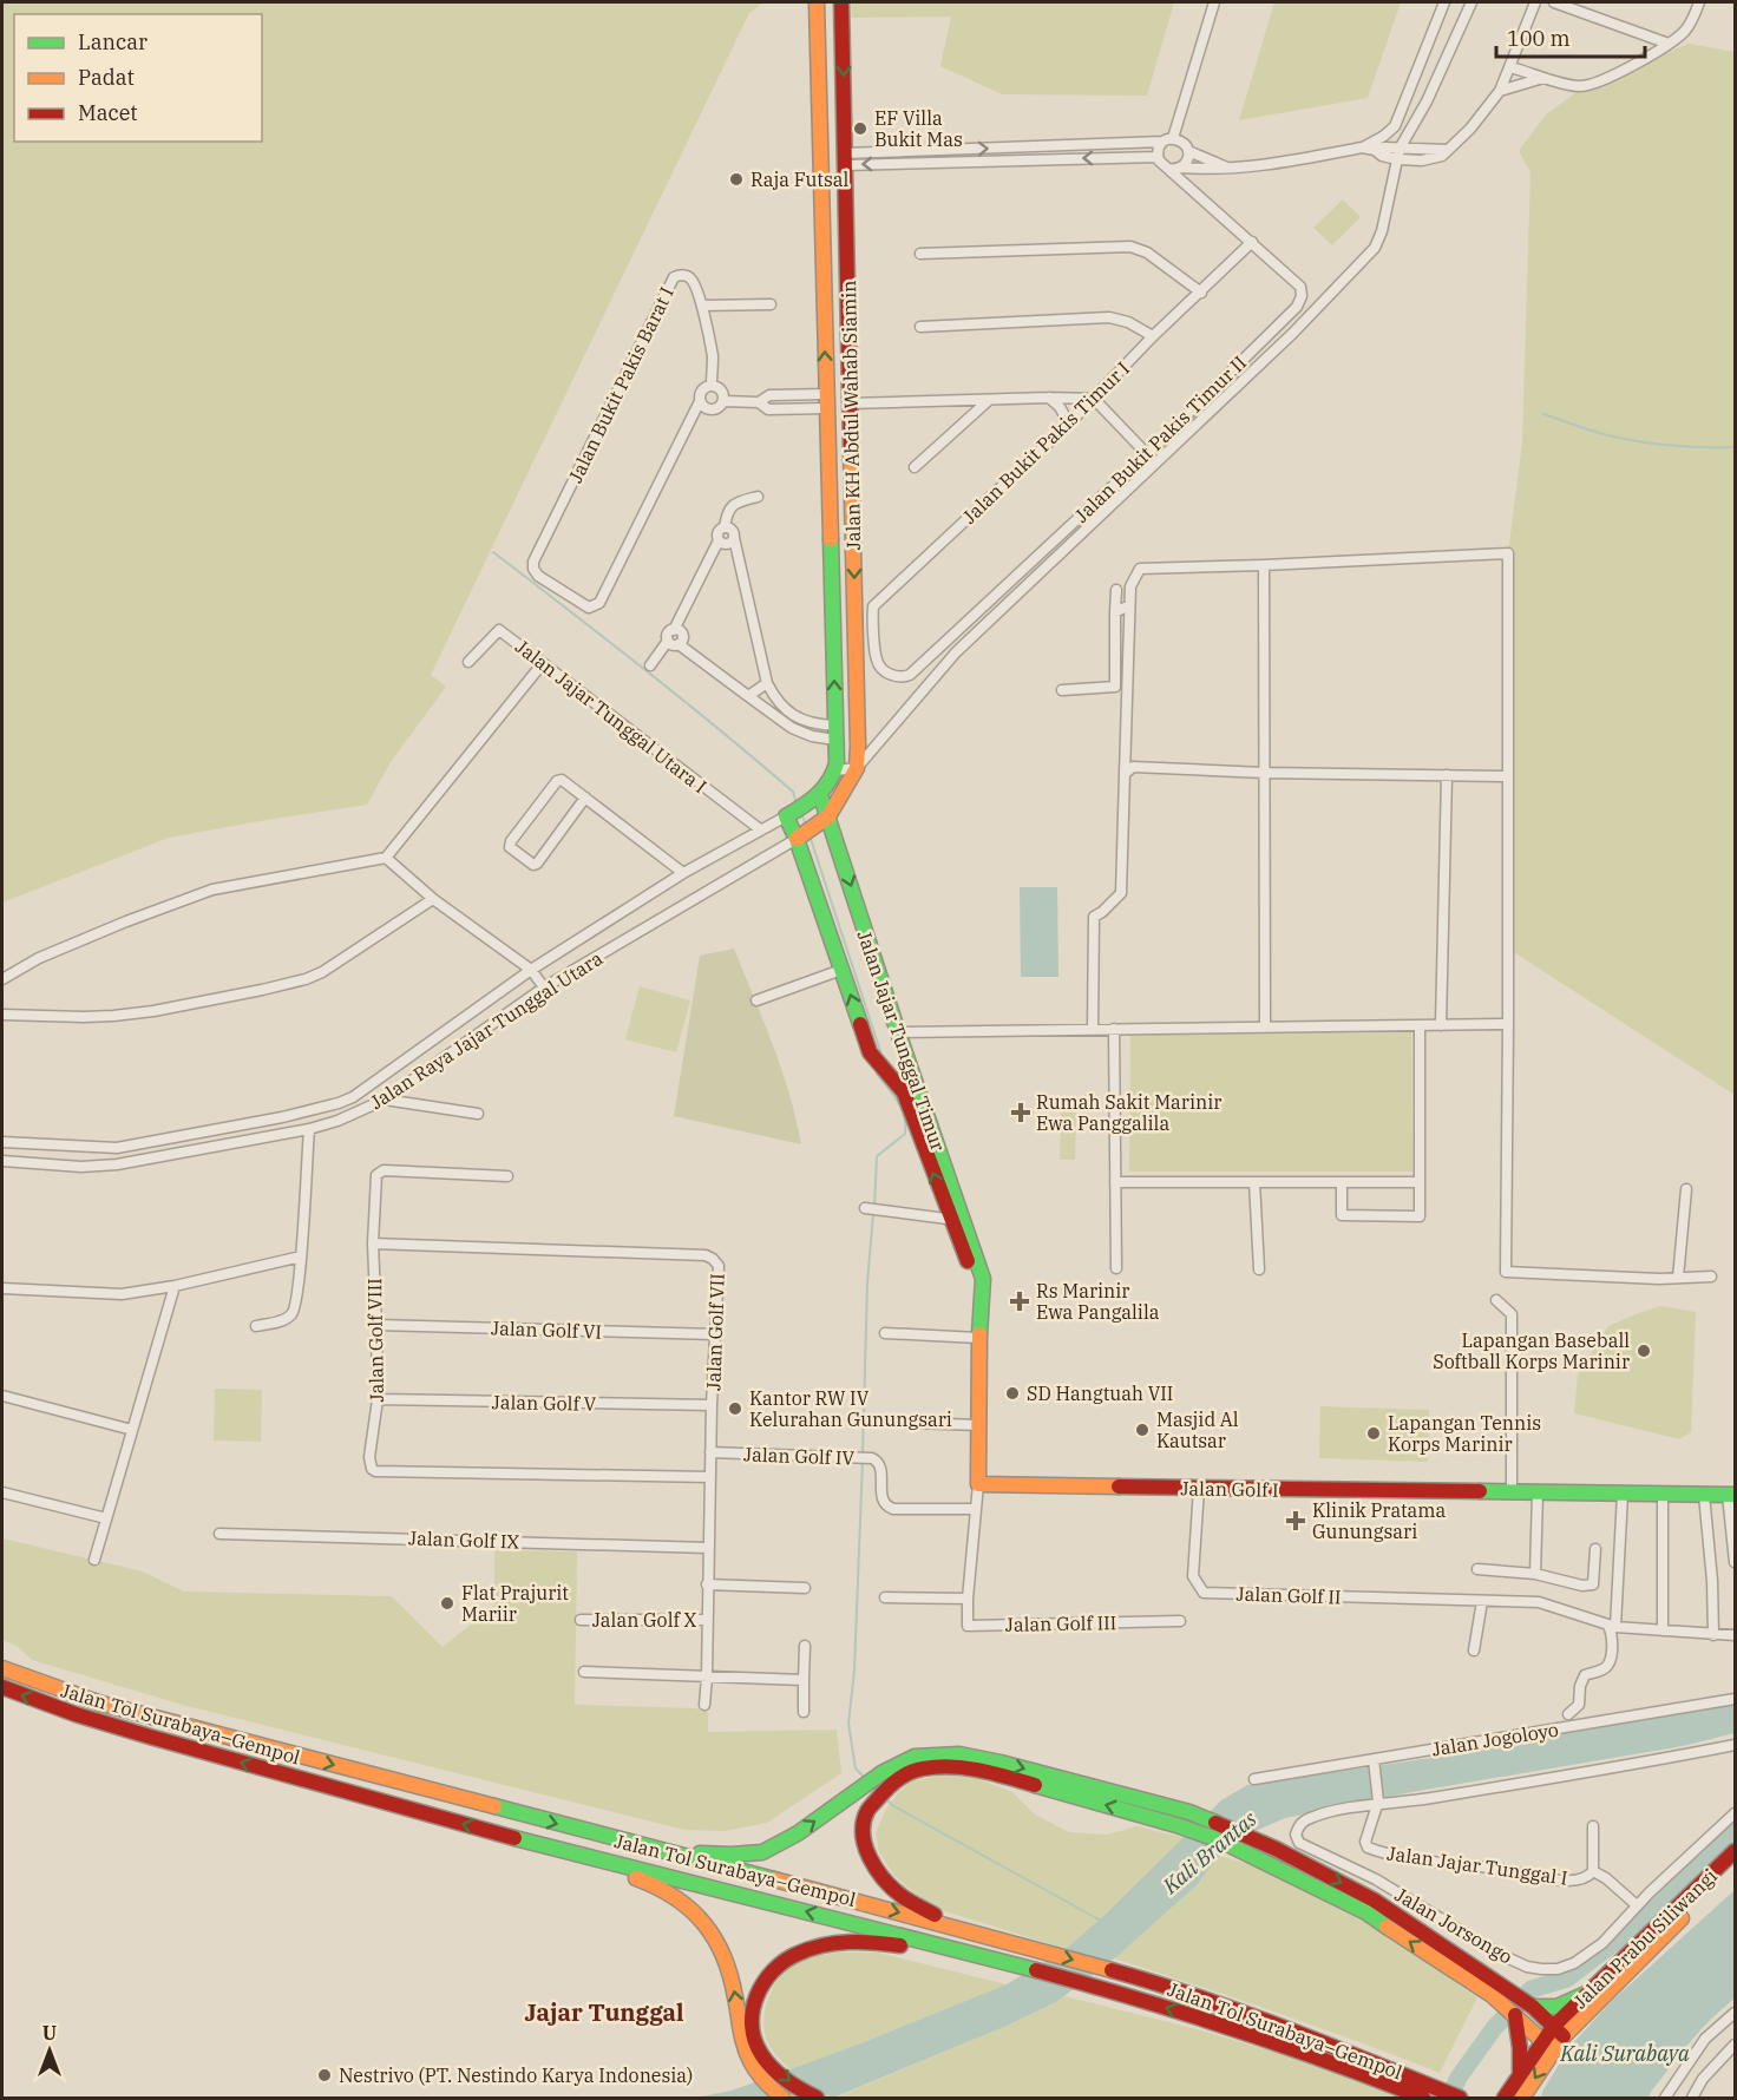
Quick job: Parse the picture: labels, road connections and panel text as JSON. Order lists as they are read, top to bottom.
{
  "streets": {
    "main road": [
      "Jalan KH Abdul Wahab Siamin",
      "Jalan Raya Jajar Tunggal Utara",
      "Jalan Jajar Tunggal Timur",
      "Jalan Golf I",
      "Jalan Tol Surabaya–Gempol",
      "Jalan Prabu Siliwangi"
    ],
    "street": [
      "Jalan Bukit Pakis Barat I",
      "Jalan Bukit Pakis Timur II",
      "Jalan Bukit Pakis Timur I",
      "Jalan Jajar Tunggal Utara I",
      "Jalan Golf VI",
      "Jalan Golf VII",
      "Jalan Golf VIII",
      "Jalan Golf V",
      "Jalan Golf IV",
      "Jalan Golf IX",
      "Jalan Golf II",
      "Jalan Golf X",
      "Jalan Golf III",
      "Jalan Jogoloyo",
      "Jalan Jajar Tunggal I",
      "Jalan Jorsongo"
    ]
  },
  "crossings": [
    ["Jalan KH Abdul Wahab Siamin", "Jalan Raya Jajar Tunggal Utara"],
    ["Jalan KH Abdul Wahab Siamin", "Jalan Jajar Tunggal Timur"],
    ["Jalan Bukit Pakis Timur II", "Jalan Bukit Pakis Timur I"],
    ["Jalan Jajar Tunggal Utara I", "Jalan Raya Jajar Tunggal Utara"],
    ["Jalan Raya Jajar Tunggal Utara", "Jalan Jajar Tunggal Timur"],
    ["Jalan Jajar Tunggal Timur", "Jalan Golf I"],
    ["Jalan Jajar Tunggal Timur", "Jalan Golf III"],
    ["Jalan Golf VI", "Jalan Golf VII"],
    ["Jalan Golf VI", "Jalan Golf VIII"],
    ["Jalan Golf VII", "Jalan Golf VIII"],
    ["Jalan Golf VII", "Jalan Golf V"],
    ["Jalan Golf VII", "Jalan Golf IV"],
    ["Jalan Golf VII", "Jalan Golf IX"],
    ["Jalan Golf VII", "Jalan Golf X"],
    ["Jalan Golf VIII", "Jalan Golf V"],
    ["Jalan Golf IV", "Jalan Golf III"],
    ["Jalan Golf I", "Jalan Golf II"],
    ["Jalan Golf I", "Jalan Golf III"],
    ["Jalan Jogoloyo", "Jalan Jajar Tunggal I"],
    ["Jalan Jajar Tunggal I", "Jalan Jorsongo"]
  ],
  "districts": ["Jajar Tunggal"],
  "water": ["Kali Brantas", "Kali Surabaya"],
  "places": {
    "other": [
      "EF Villa Bukit Mas",
      "Raja Futsal",
      "Lapangan Baseball Softball Korps Marinir",
      "SD Hangtuah VII",
      "Kantor RW IV Kelurahan Gunungsari",
      "Masjid Al Kautsar",
      "Lapangan Tennis Korps Marinir",
      "Flat Prajurit Mariir",
      "Nestrivo (PT. Nestindo Karya Indonesia)"
    ],
    "health": ["Rumah Sakit Marinir Ewa Panggalila", "Rs Marinir Ewa Pangalila", "Klinik Pratama Gunungsari"]
  },
  "legend": ["Lancar", "Padat", "Macet"],
  "scale_bar": "100 m",
  "north": "top"
}
